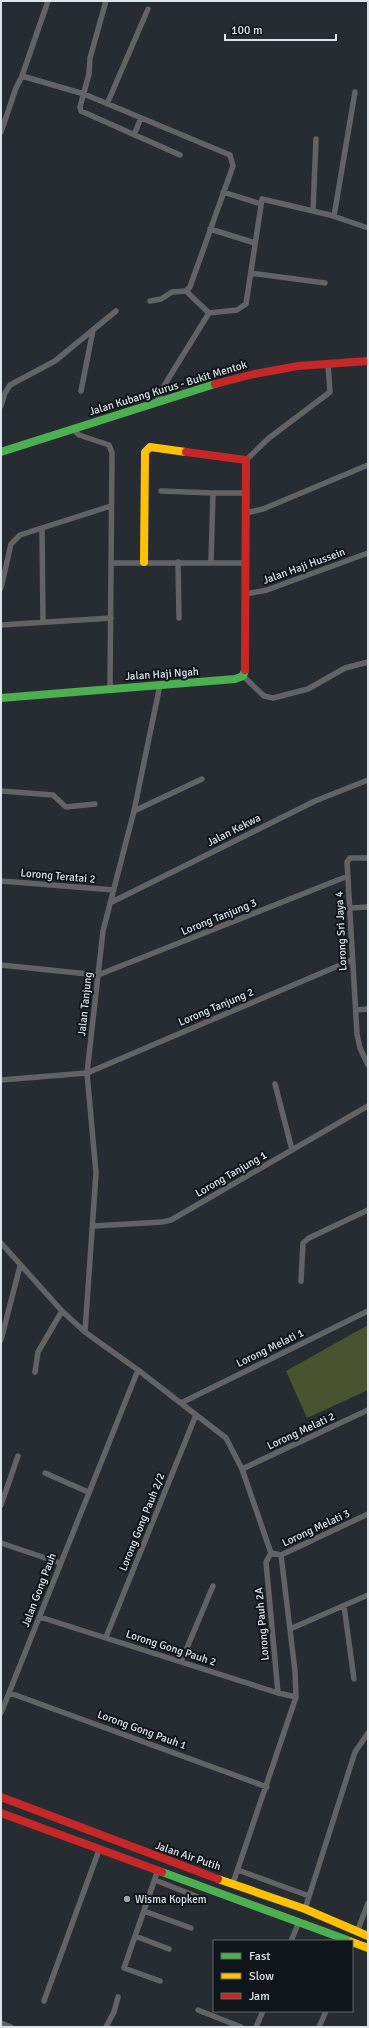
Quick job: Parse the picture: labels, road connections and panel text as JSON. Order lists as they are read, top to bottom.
{
  "streets": {
    "main road": ["Jalan Kubang Kurus - Bukit Mentok", "Jalan Haji Ngah", "Jalan Air Putih"],
    "street": [
      "Jalan Haji Hussein",
      "Jalan Kekwa",
      "Lorong Teratai 2",
      "Lorong Tanjung 3",
      "Lorong Sri Jaya 4",
      "Jalan Tanjung",
      "Lorong Tanjung 2",
      "Lorong Tanjung 1",
      "Lorong Melati 1",
      "Lorong Melati 2",
      "Lorong Gong Pauh 2/2",
      "Lorong Melati 3",
      "Jalan Gong Pauh",
      "Lorong Pauh 2A",
      "Lorong Gong Pauh 2",
      "Lorong Gong Pauh 1"
    ]
  },
  "crossings": [
    ["Jalan Haji Ngah", "Jalan Tanjung"],
    ["Jalan Kekwa", "Jalan Tanjung"],
    ["Lorong Teratai 2", "Jalan Tanjung"],
    ["Lorong Tanjung 3", "Lorong Sri Jaya 4"],
    ["Lorong Tanjung 3", "Jalan Tanjung"],
    ["Lorong Sri Jaya 4", "Lorong Tanjung 2"],
    ["Jalan Tanjung", "Lorong Tanjung 2"],
    ["Jalan Tanjung", "Lorong Tanjung 1"],
    ["Lorong Gong Pauh 2/2", "Lorong Gong Pauh 2"],
    ["Lorong Melati 3", "Lorong Pauh 2A"],
    ["Jalan Gong Pauh", "Lorong Gong Pauh 2"],
    ["Jalan Gong Pauh", "Lorong Gong Pauh 1"],
    ["Lorong Pauh 2A", "Lorong Gong Pauh 2"]
  ],
  "places": ["Wisma Kopkem"],
  "legend": ["Fast", "Slow", "Jam"],
  "scale_bar": "100 m"
}
